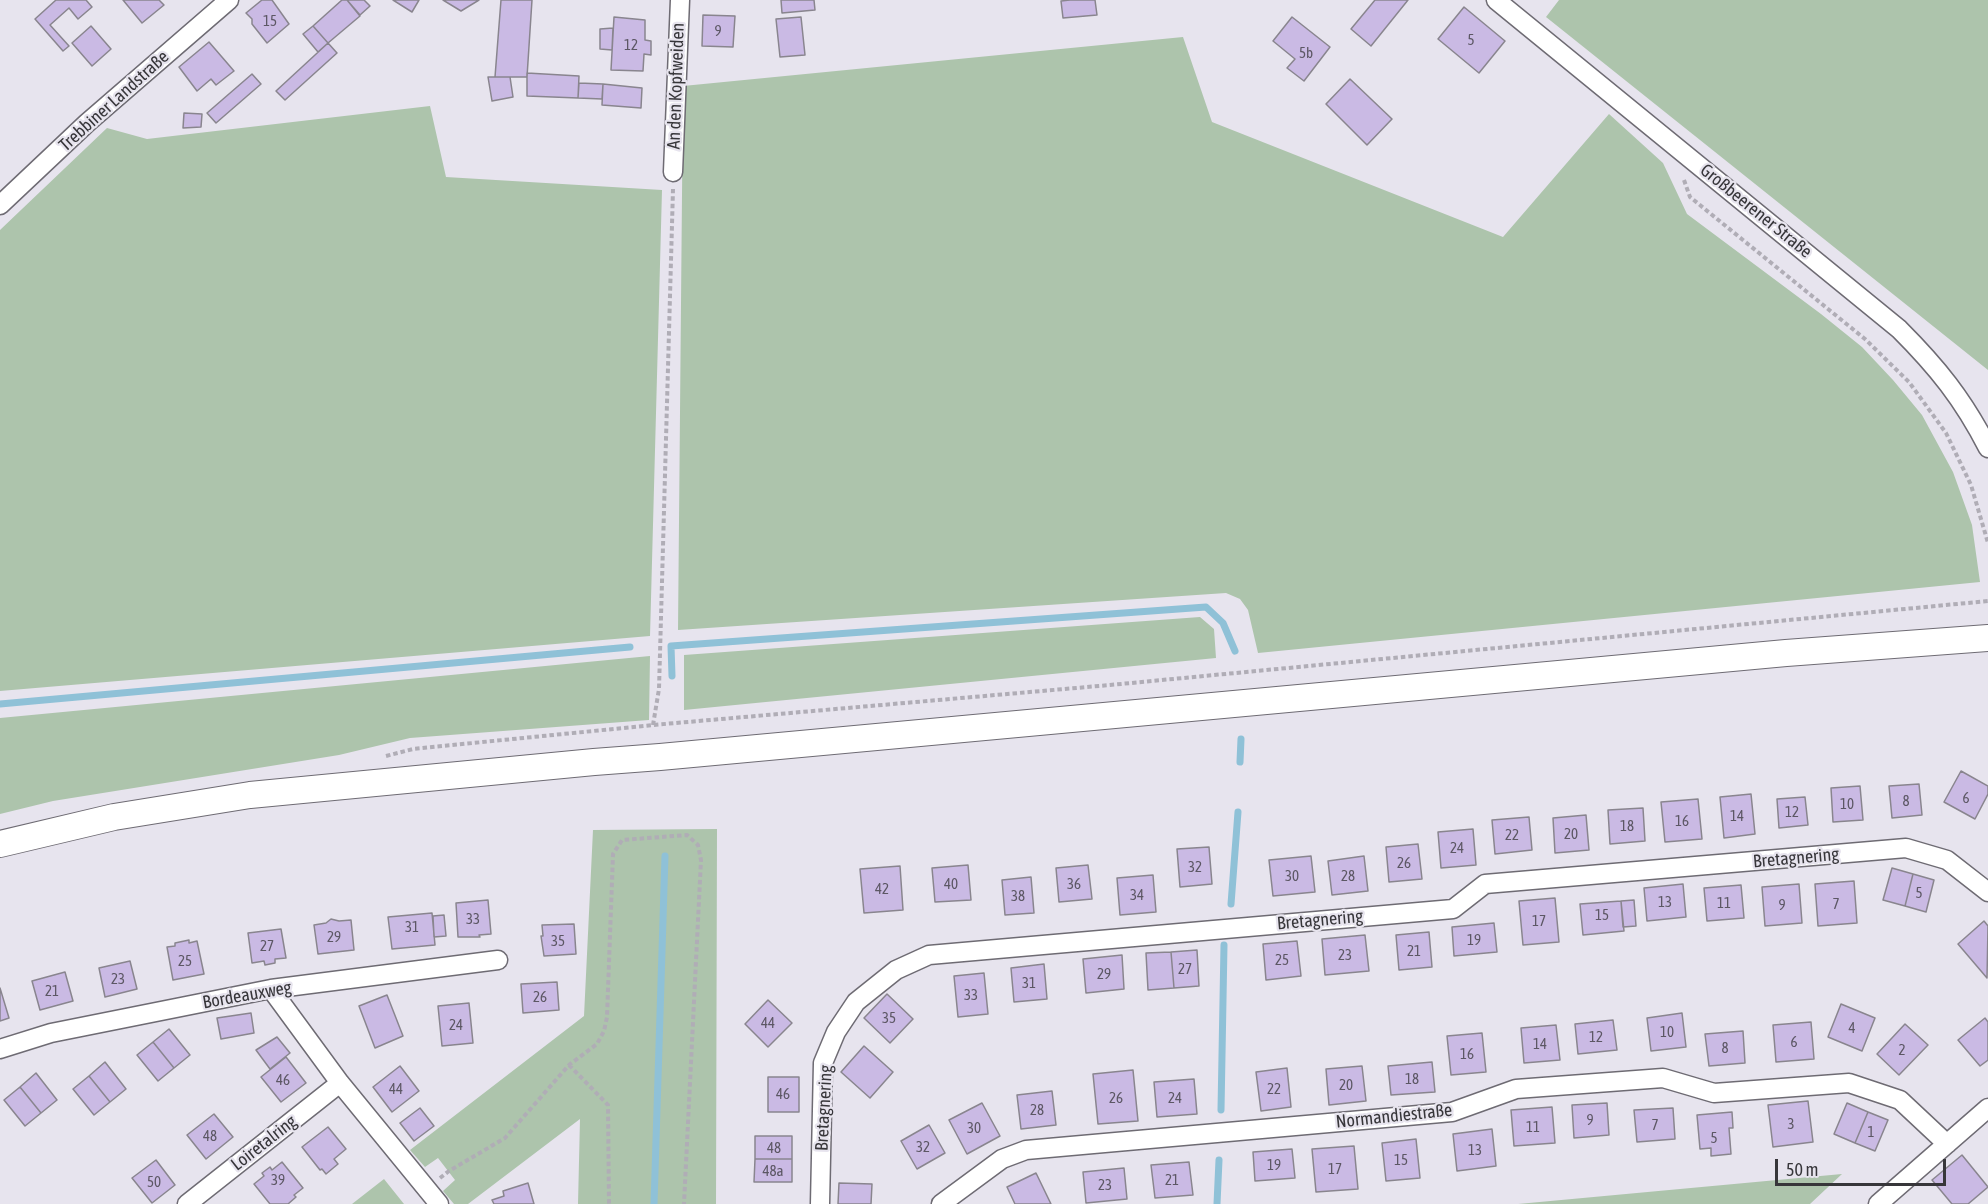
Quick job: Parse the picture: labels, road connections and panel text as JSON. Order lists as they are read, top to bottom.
{
  "streets": {
    "street": [
      "An den Kopfweiden",
      "Trebbiner Landstraße",
      "Großbeerener Straße",
      "Bretagnering",
      "Bordeauxweg",
      "Normandiestraße",
      "Loiretalring"
    ]
  },
  "house_numbers": [
    "15",
    "9",
    "5",
    "12",
    "5b",
    "6",
    "8",
    "10",
    "12",
    "14",
    "16",
    "18",
    "20",
    "22",
    "24",
    "26",
    "32",
    "30",
    "28",
    "40",
    "36",
    "42",
    "5",
    "34",
    "38",
    "13",
    "11",
    "7",
    "9",
    "15",
    "33",
    "17",
    "31",
    "29",
    "19",
    "35",
    "27",
    "21",
    "23",
    "25",
    "25",
    "27",
    "29",
    "23",
    "31",
    "21",
    "33",
    "26",
    "35",
    "44",
    "24",
    "4",
    "10",
    "12",
    "6",
    "14",
    "8",
    "2",
    "16",
    "18",
    "46",
    "20",
    "44",
    "22",
    "46",
    "26",
    "24",
    "28",
    "9",
    "3",
    "7",
    "11",
    "30",
    "1",
    "48",
    "5",
    "32",
    "48",
    "13",
    "15",
    "19",
    "17",
    "48a",
    "39",
    "21",
    "50",
    "23"
  ],
  "scale_bar": "50 m"
}
